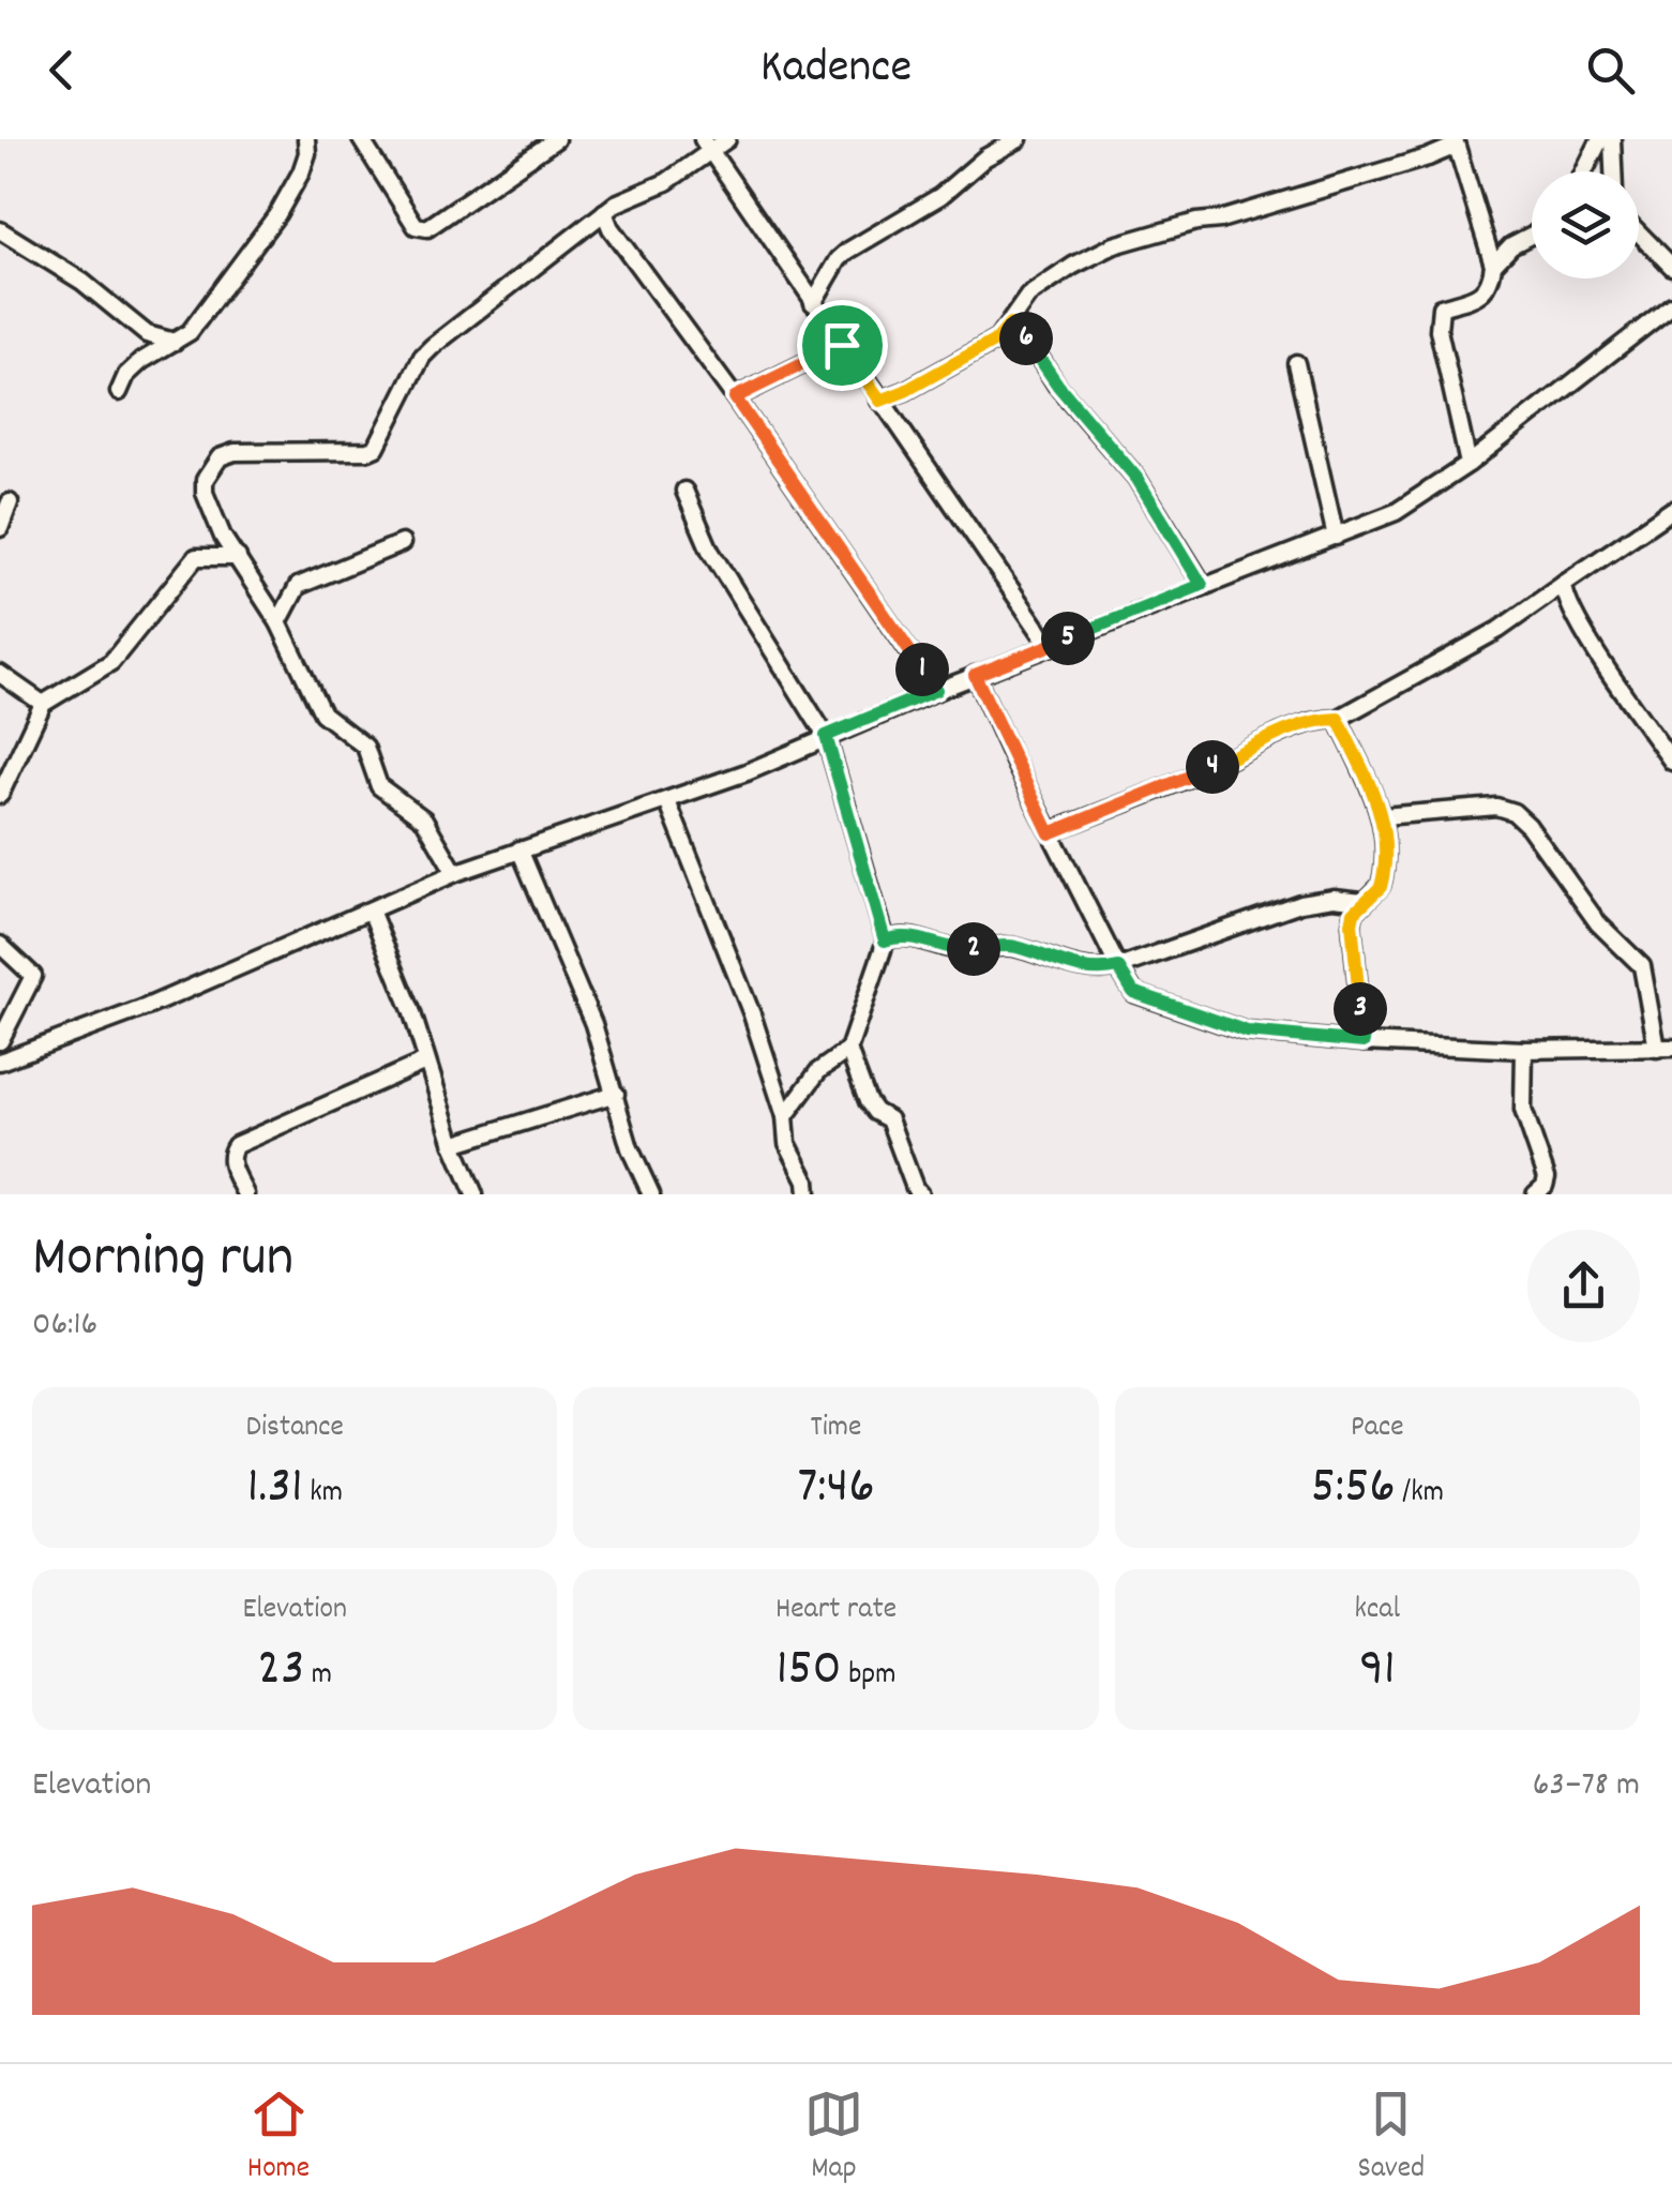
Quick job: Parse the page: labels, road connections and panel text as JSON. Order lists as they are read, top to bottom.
{
  "page": {
    "header": "Kadence",
    "pins": [
      "6",
      "5",
      "1",
      "4",
      "2",
      "3"
    ],
    "heading": ["Morning run", "06:16"],
    "stats": [
      ["Distance", "1.31 km"],
      ["Time", "7:46"],
      ["Pace", "5:56 /km"],
      ["Elevation", "23 m"],
      ["Heart rate", "150 bpm"],
      ["kcal", "91"]
    ],
    "chart": ["Elevation", "63–78 m"],
    "tabs": ["Home", "Map", "Saved"]
  }
}
